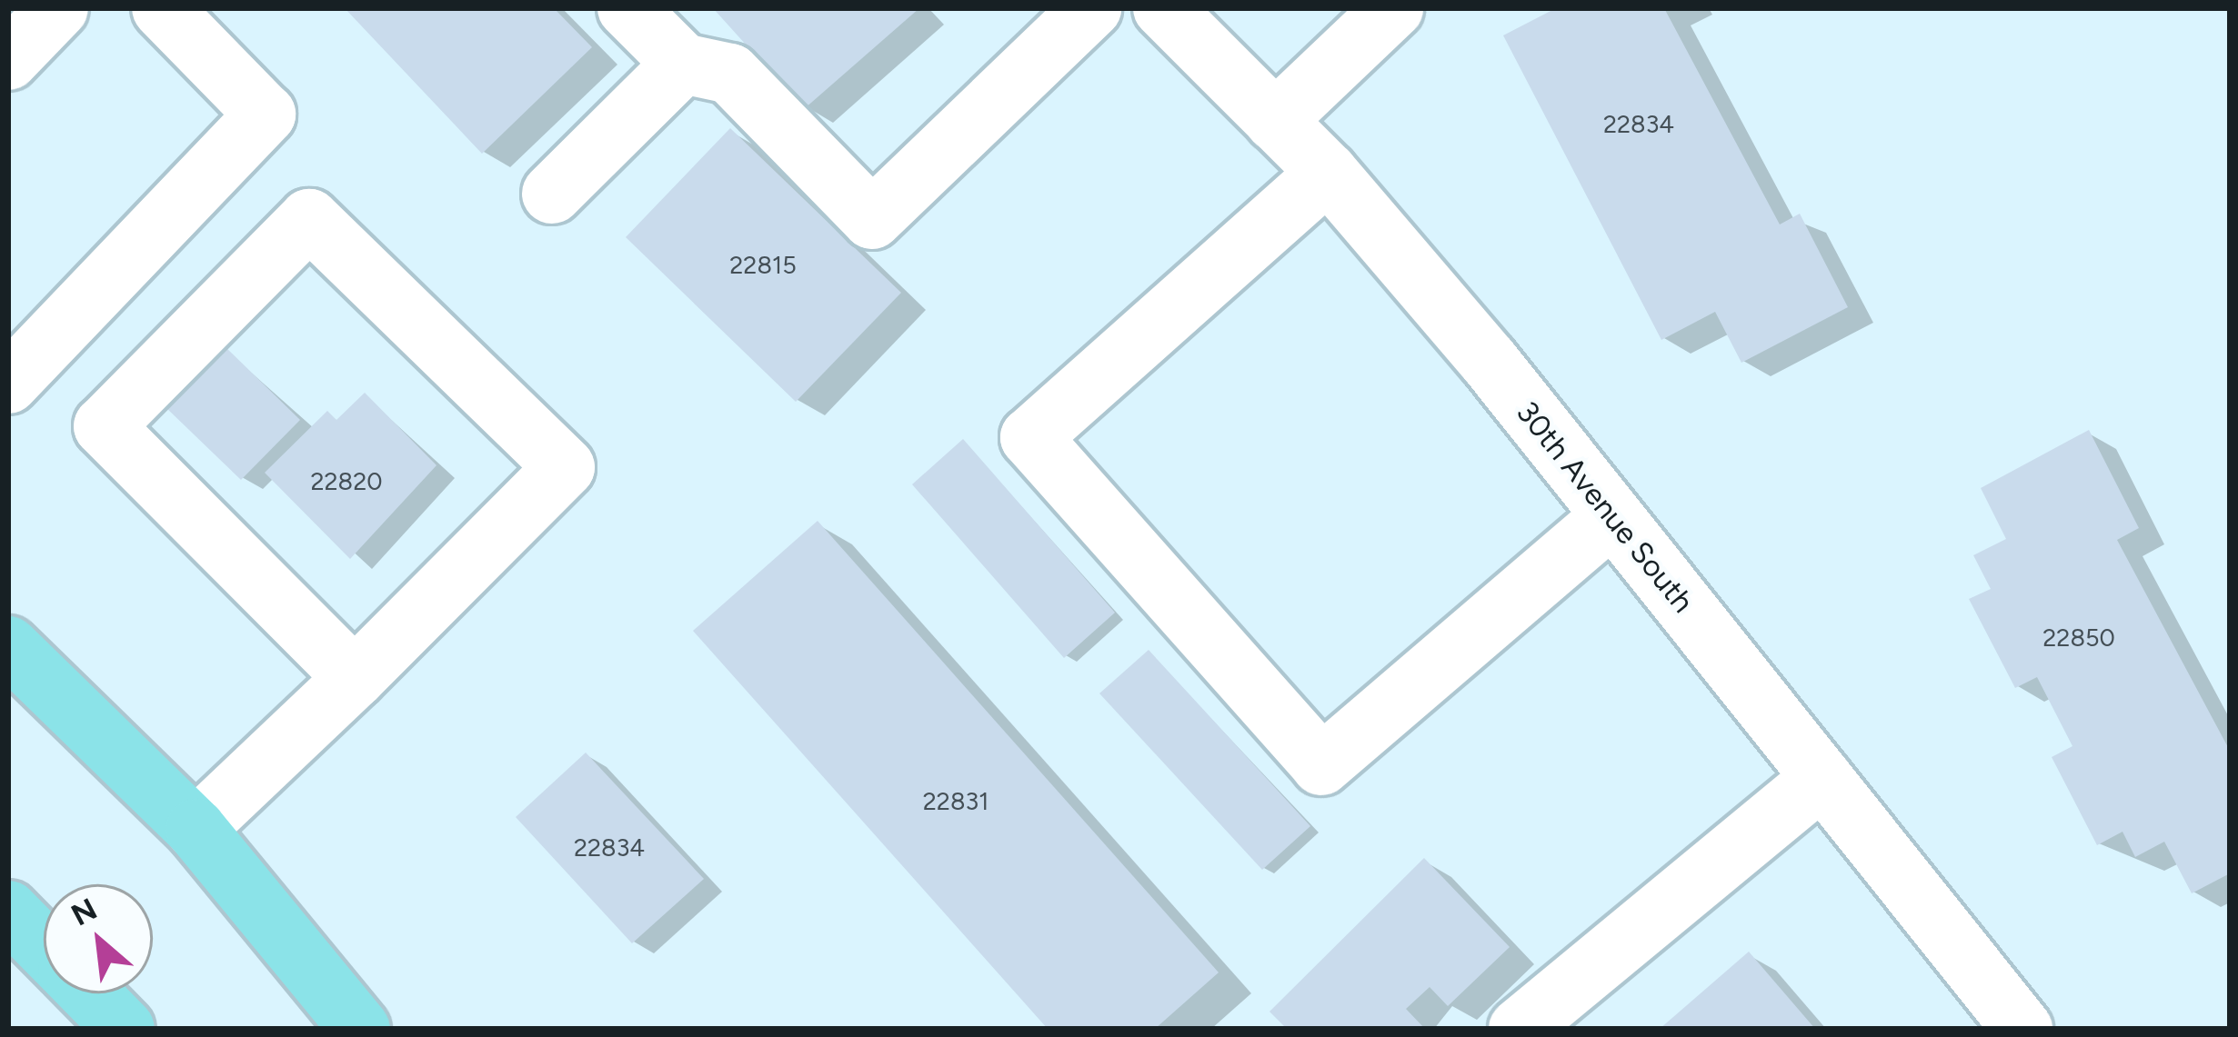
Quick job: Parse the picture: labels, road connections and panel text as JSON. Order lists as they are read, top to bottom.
{
  "streets": {
    "street": ["30th Avenue South"]
  },
  "house_numbers": [
    "22834",
    "22815",
    "22820",
    "22850",
    "22831",
    "22834"
  ],
  "north": "top left"
}
